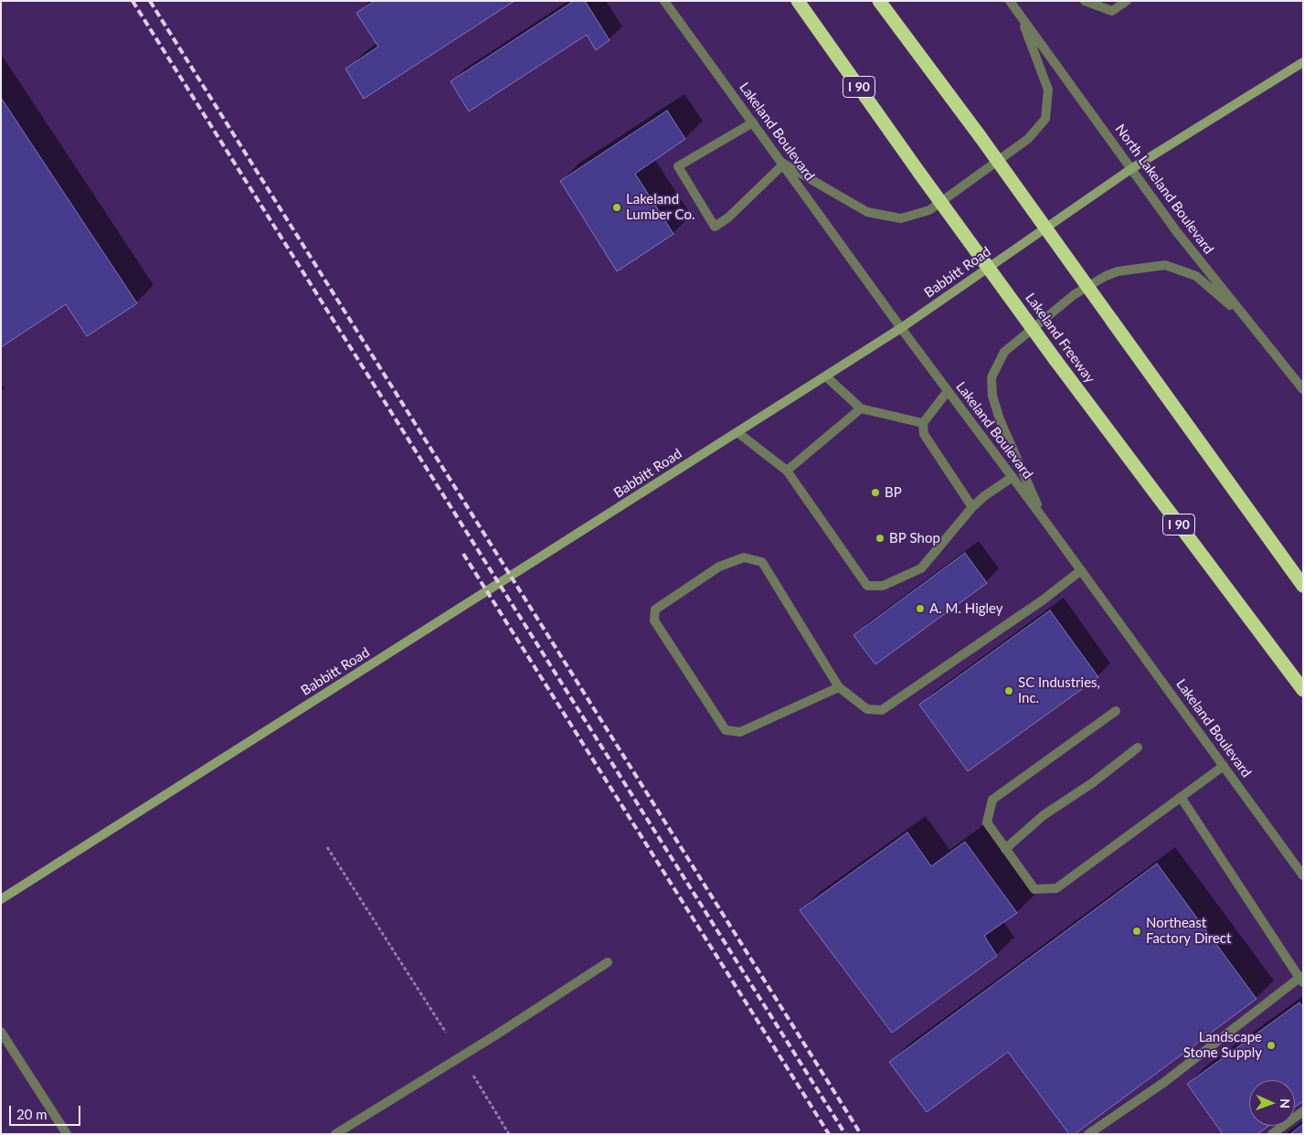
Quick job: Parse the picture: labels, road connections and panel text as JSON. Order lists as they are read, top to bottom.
{
  "streets": {
    "highway": ["I 90", "Lakeland Freeway"],
    "main road": ["Babbitt Road"],
    "street": ["Lakeland Boulevard", "North Lakeland Boulevard"]
  },
  "crossings": [
    ["Lakeland Boulevard", "Babbitt Road"],
    ["North Lakeland Boulevard", "Babbitt Road"]
  ],
  "places": [
    "Lakeland Lumber Co.",
    "BP",
    "BP Shop",
    "A. M. Higley",
    "SC Industries, Inc.",
    "Northeast Factory Direct",
    "Landscape Stone Supply"
  ],
  "scale_bar": "20 m",
  "north": "right"
}
